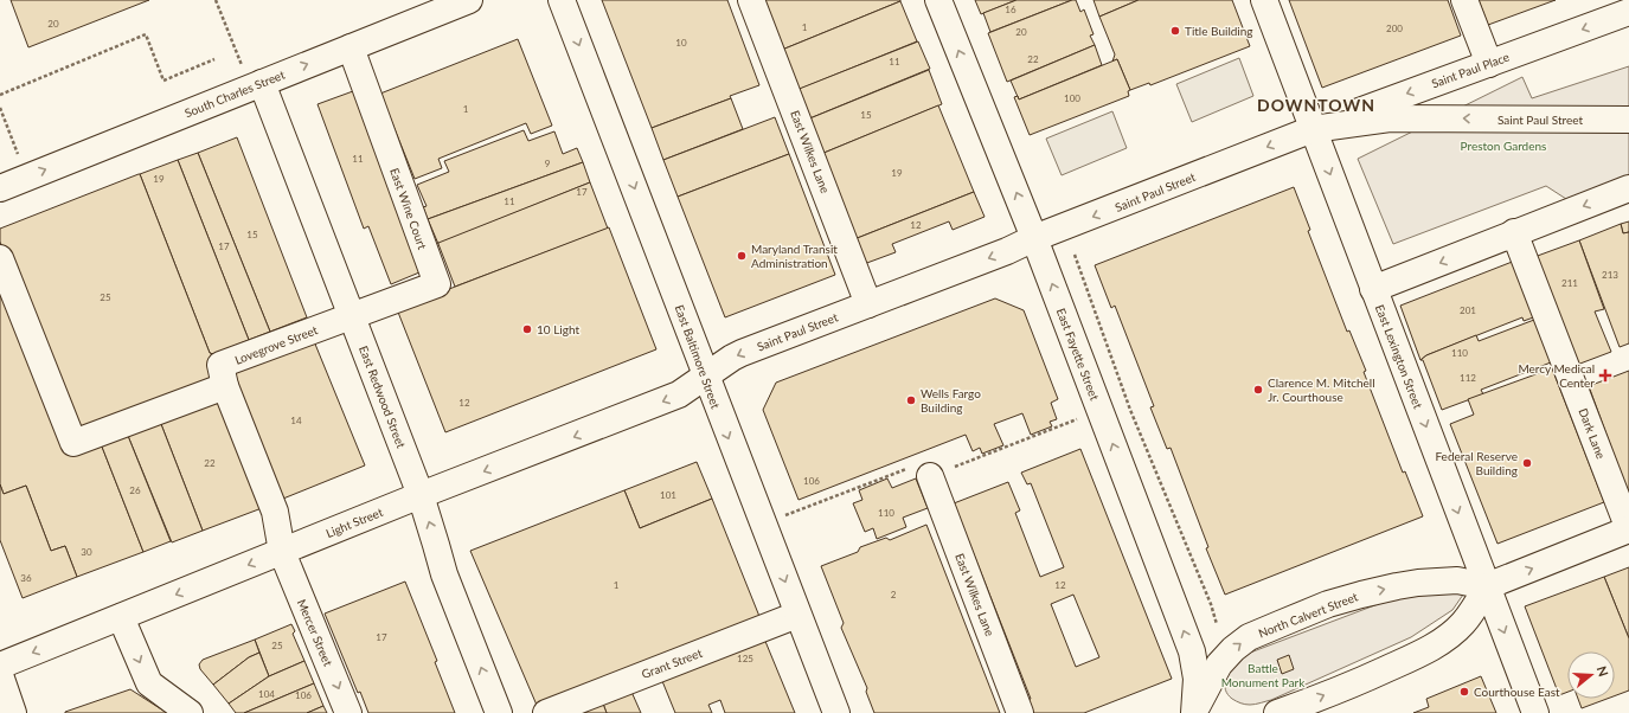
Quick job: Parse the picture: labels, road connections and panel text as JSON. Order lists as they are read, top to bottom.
{
  "streets": {
    "main road": [
      "Saint Paul Place",
      "South Charles Street",
      "Saint Paul Street",
      "East Wilkes Lane",
      "East Wine Court",
      "Lovegrove Street",
      "East Fayette Street",
      "East Baltimore Street",
      "East Lexington Street",
      "East Redwood Street",
      "Dark Lane",
      "Light Street",
      "North Calvert Street",
      "Mercer Street",
      "Grant Street"
    ]
  },
  "crossings": [
    ["Saint Paul Place", "Saint Paul Street"],
    ["Saint Paul Place", "East Lexington Street"],
    ["South Charles Street", "East Wine Court"],
    ["South Charles Street", "East Redwood Street"],
    ["Saint Paul Street", "East Wilkes Lane"],
    ["Saint Paul Street", "East Fayette Street"],
    ["Saint Paul Street", "East Baltimore Street"],
    ["Saint Paul Street", "East Lexington Street"],
    ["Saint Paul Street", "Light Street"],
    ["East Wine Court", "Lovegrove Street"],
    ["East Wine Court", "East Redwood Street"],
    ["Lovegrove Street", "East Redwood Street"],
    ["Lovegrove Street", "Mercer Street"],
    ["East Fayette Street", "North Calvert Street"],
    ["East Baltimore Street", "Light Street"],
    ["East Baltimore Street", "Grant Street"],
    ["East Lexington Street", "North Calvert Street"],
    ["East Redwood Street", "Light Street"],
    ["Light Street", "Mercer Street"]
  ],
  "one_way": [
    "South Charles Street",
    "Saint Paul Street",
    "East Fayette Street",
    "East Baltimore Street",
    "East Lexington Street",
    "Light Street"
  ],
  "districts": ["DOWNTOWN"],
  "parks": ["Preston Gardens", "Battle Monument Park"],
  "places": {
    "other": [
      "Title Building",
      "Maryland Transit Administration",
      "10 Light",
      "Clarence M. Mitchell Jr. Courthouse",
      "Wells Fargo Building",
      "Federal Reserve Building",
      "Courthouse East"
    ],
    "health": ["Mercy Medical Center"]
  },
  "house_numbers": [
    "16",
    "20",
    "1",
    "200",
    "20",
    "10",
    "22",
    "11",
    "100",
    "1",
    "15",
    "11",
    "9",
    "19",
    "19",
    "17",
    "11",
    "12",
    "15",
    "17",
    "213",
    "211",
    "25",
    "201",
    "110",
    "112",
    "12",
    "14",
    "22",
    "106",
    "26",
    "101",
    "110",
    "30",
    "36",
    "1",
    "12",
    "2",
    "17",
    "25",
    "125",
    "104",
    "106"
  ],
  "north": "right"
}
